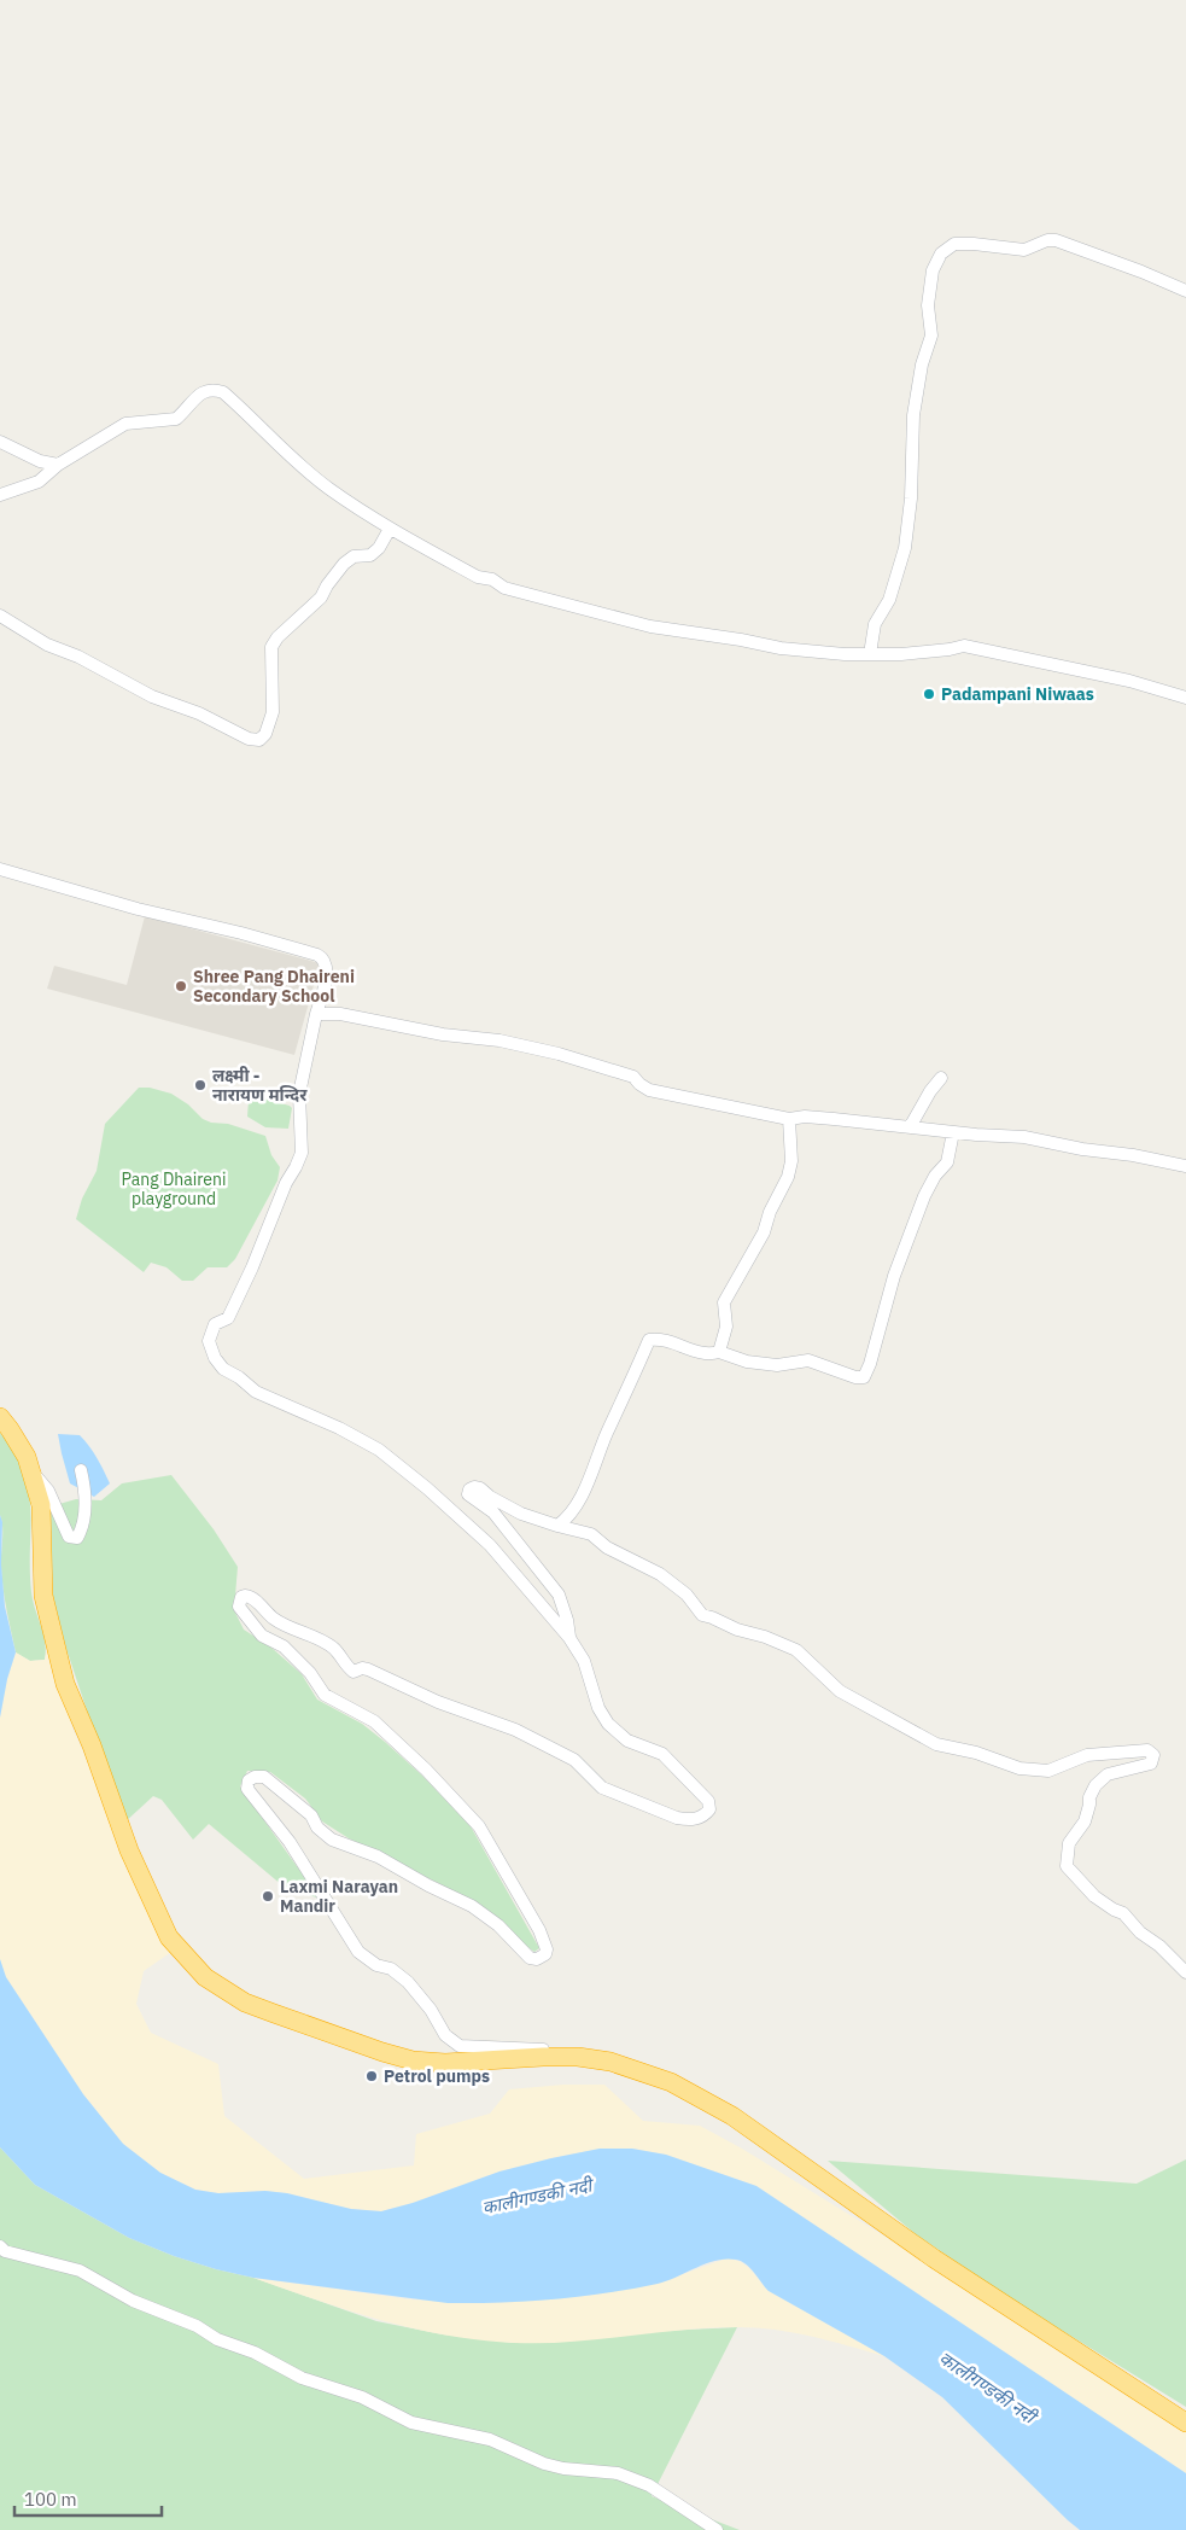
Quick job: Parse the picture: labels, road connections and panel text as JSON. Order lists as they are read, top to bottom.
{
  "water": ["कालीगण्डकी नदी"],
  "parks": ["Pang Dhaireni playground"],
  "places": [
    "Padampani Niwaas",
    "Shree Pang Dhaireni Secondary School",
    "लक्ष्मी - नारायण मन्दिर",
    "Laxmi Narayan Mandir",
    "Petrol pumps"
  ],
  "scale_bar": "100 m"
}
